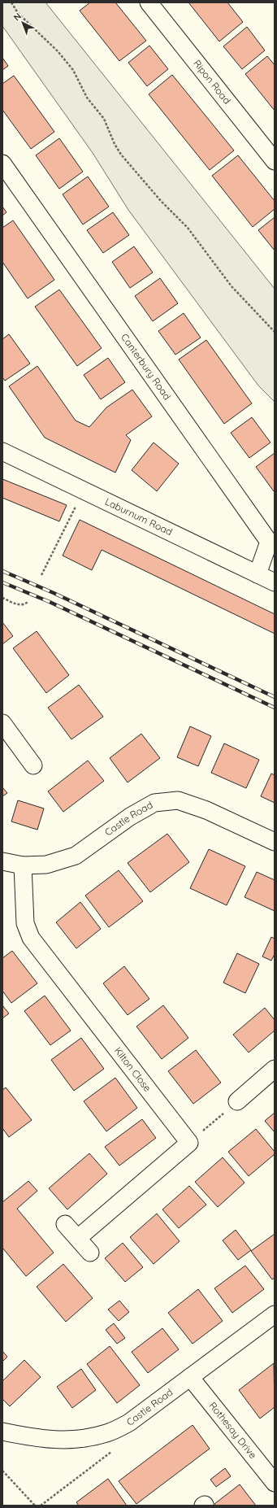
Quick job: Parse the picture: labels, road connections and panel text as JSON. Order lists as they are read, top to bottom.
{
  "streets": {
    "street": [
      "Ripon Road",
      "Canterbury Road",
      "Laburnum Road",
      "Castle Road",
      "Kilton Close",
      "Rothesay Drive"
    ]
  },
  "crossings": [
    ["Canterbury Road", "Laburnum Road"],
    ["Castle Road", "Kilton Close"],
    ["Castle Road", "Rothesay Drive"]
  ],
  "north": "top left"
}
